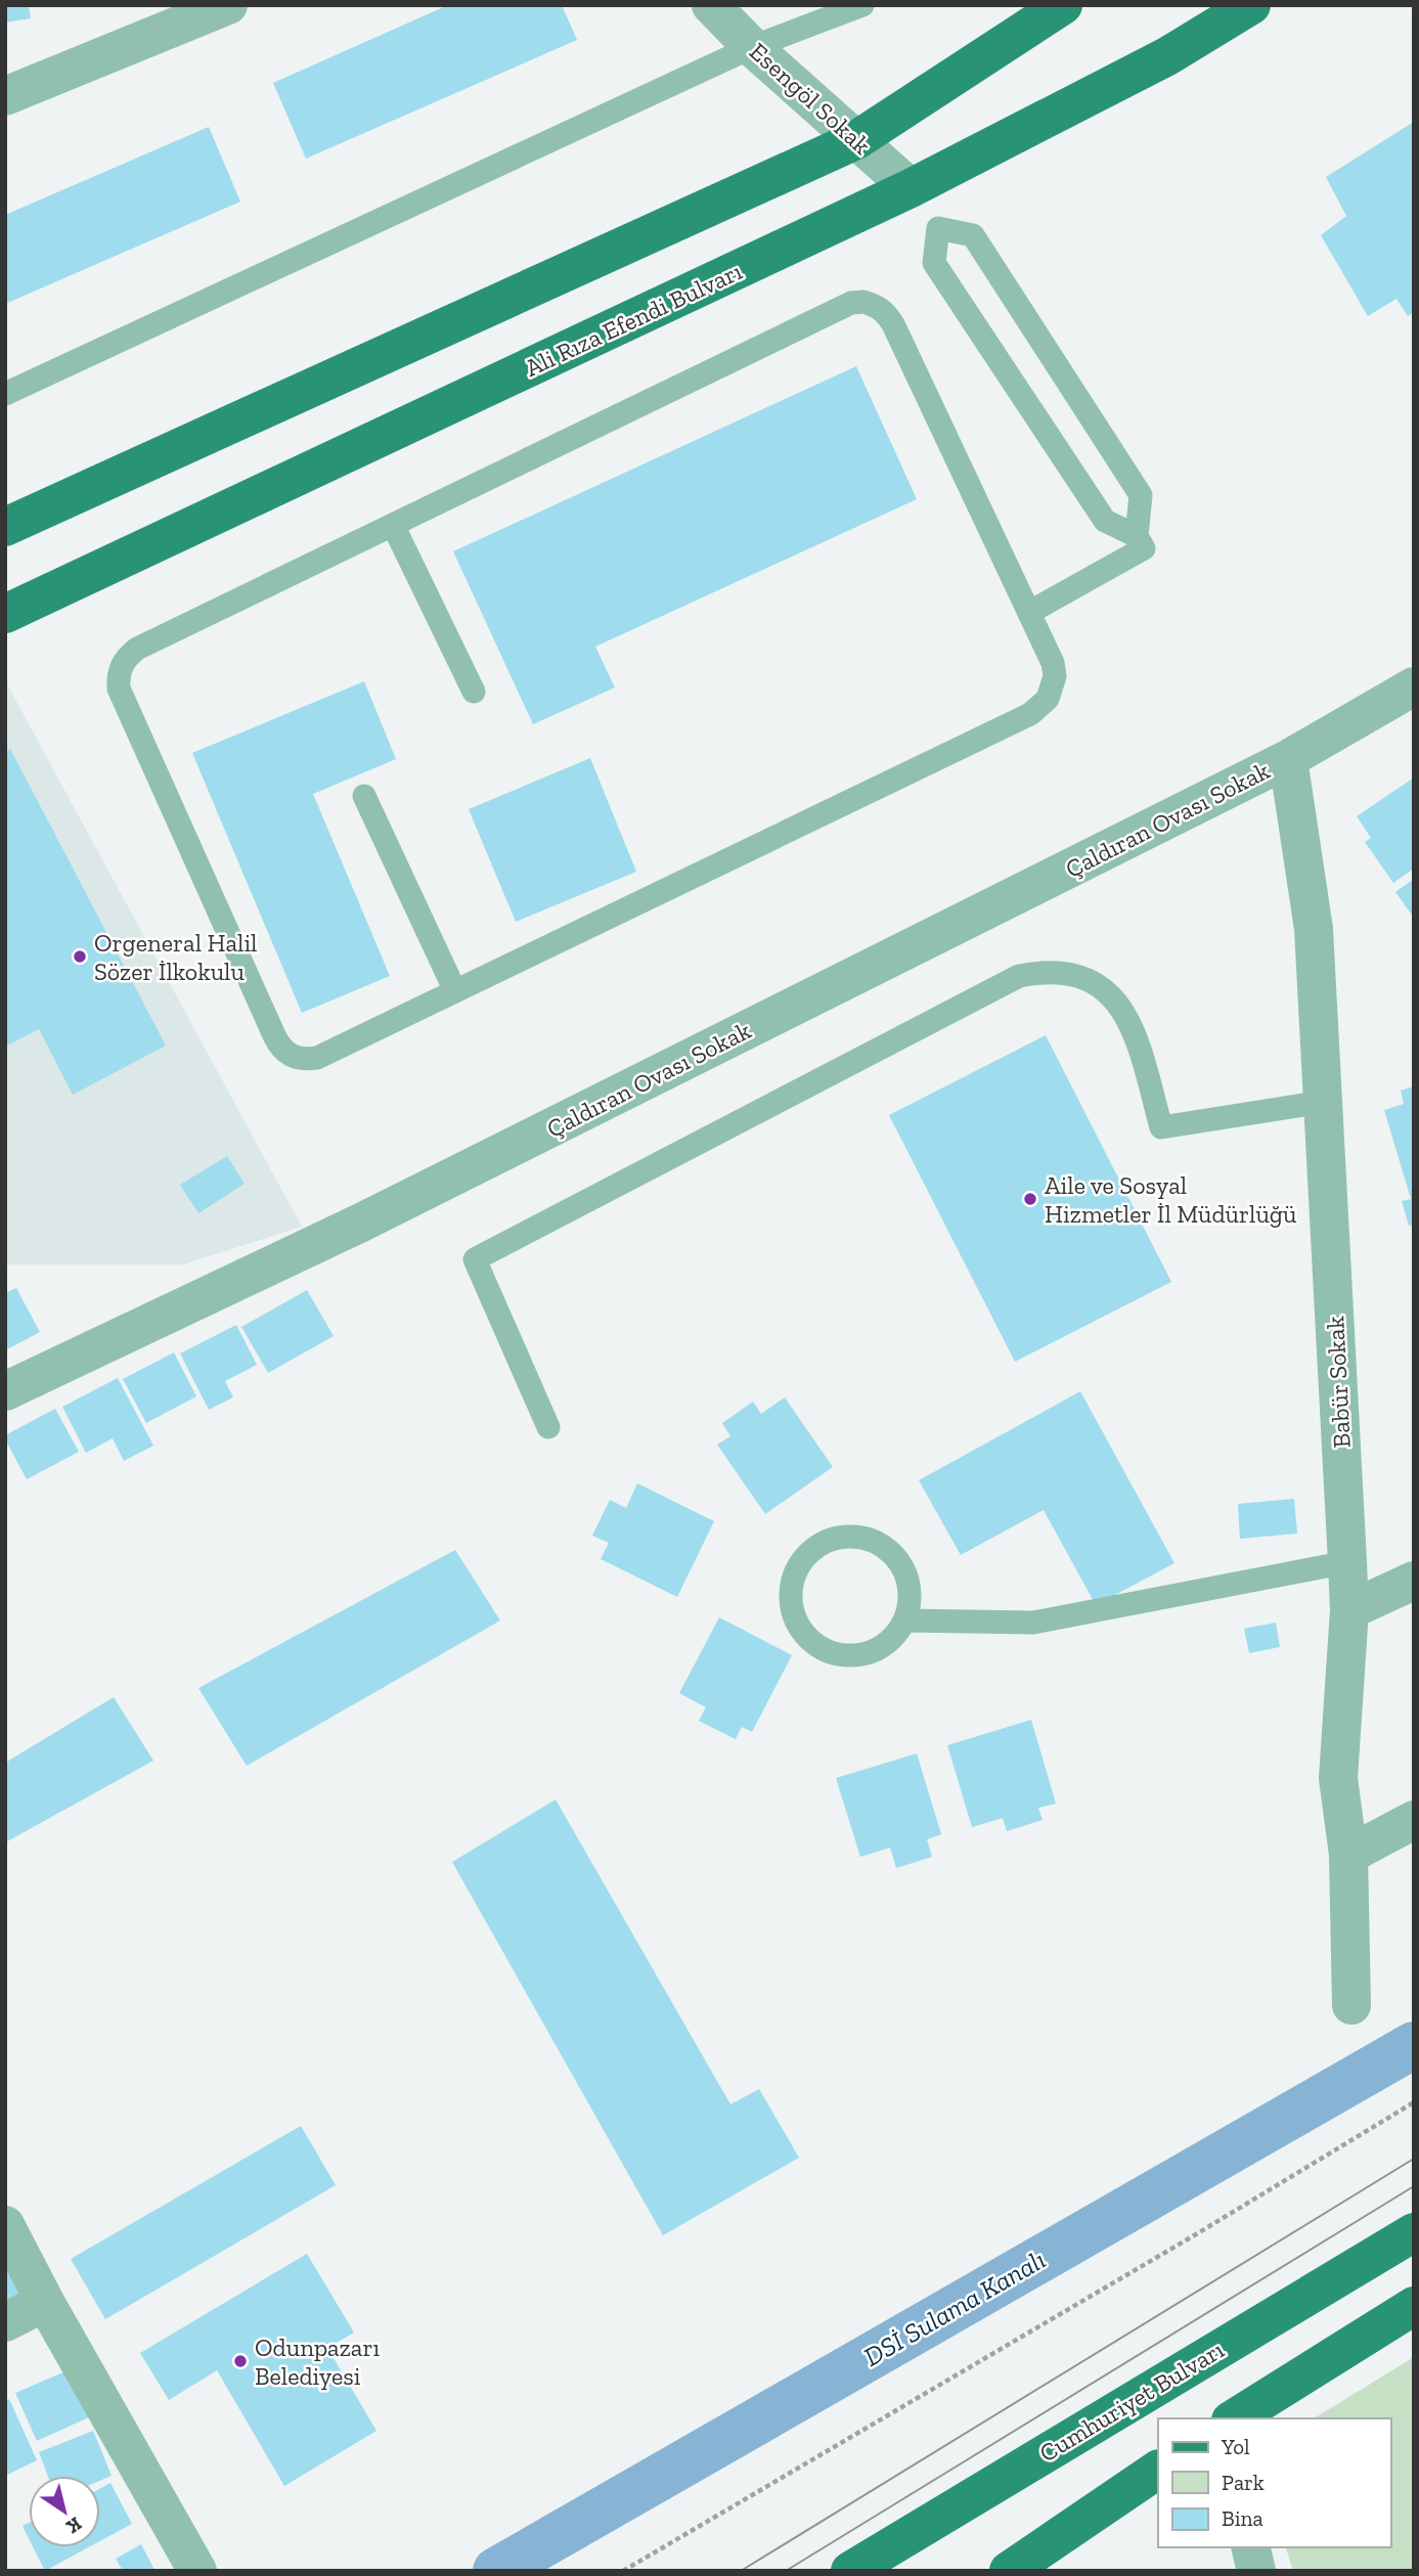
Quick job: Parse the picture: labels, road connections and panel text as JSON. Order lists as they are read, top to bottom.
{
  "streets": {
    "main road": ["Ali Rıza Efendi Bulvarı", "Cumhuriyet Bulvarı"],
    "street": ["Esengöl Sokak", "Çaldıran Ovası Sokak", "Babür Sokak"]
  },
  "crossings": [
    ["Esengöl Sokak", "Ali Rıza Efendi Bulvarı"],
    ["Çaldıran Ovası Sokak", "Babür Sokak"]
  ],
  "water": ["DSİ Sulama Kanalı"],
  "places": ["Orgeneral Halil Sözer İlkokulu", "Aile ve Sosyal Hizmetler İl Müdürlüğü", "Odunpazarı Belediyesi"],
  "legend": ["Yol", "Park", "Bina"],
  "north": "bottom right"
}
